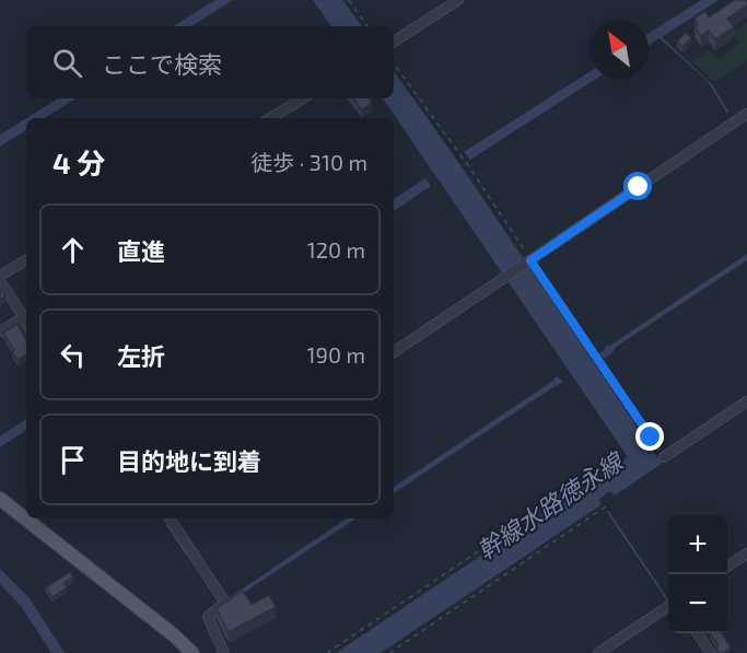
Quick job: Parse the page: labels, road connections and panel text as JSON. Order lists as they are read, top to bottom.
{
  "water": ["幹線水路徳永線"],
  "north": "top left",
  "page": {
    "search": "ここで検索",
    "heading": ["4 分", "徒歩 · 310 m"],
    "list": [
      ["直進", "120 m"],
      ["左折", "190 m"],
      "目的地に到着"
    ],
    "map_buttons": ["+", "−"]
  }
}
